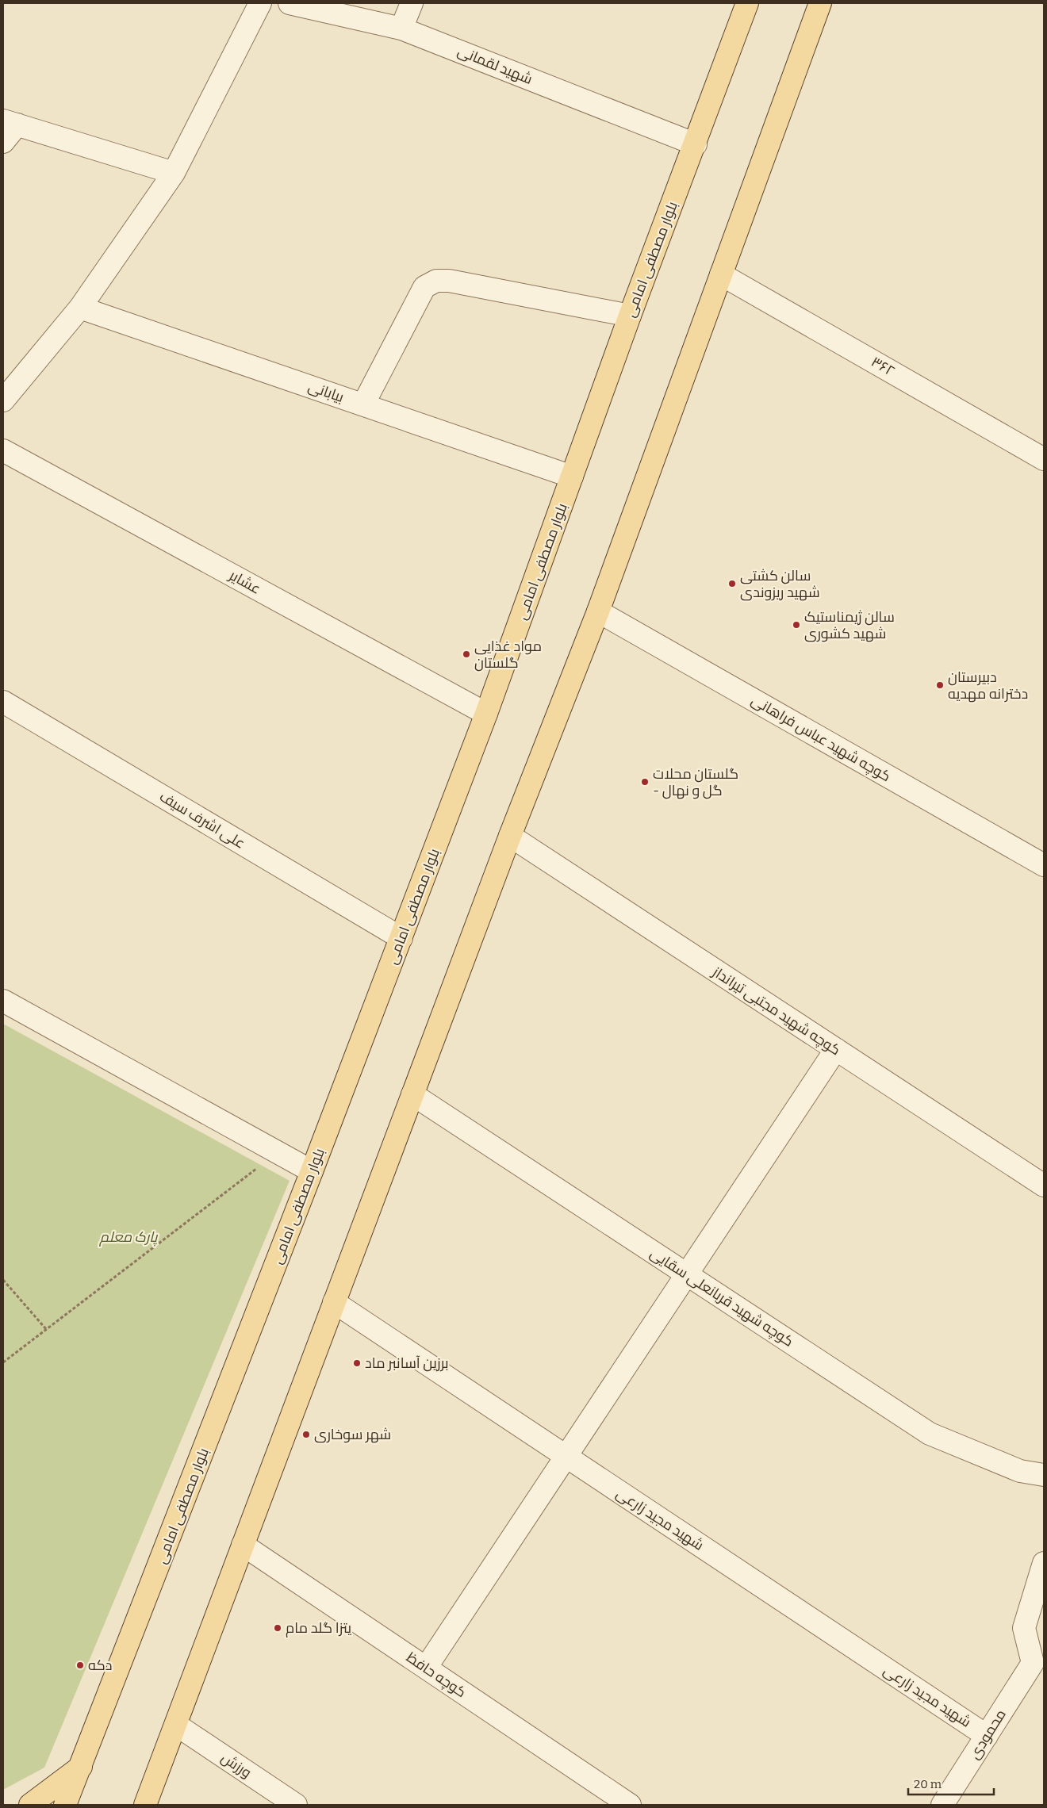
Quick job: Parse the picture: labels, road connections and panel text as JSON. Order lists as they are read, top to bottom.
{
  "streets": {
    "main road": ["بلوار مصطفی امامی"],
    "street": [
      "شهید لقمانی",
      "۳۶۲",
      "بیابانی",
      "عشایر",
      "کوچه شهید عباس فراهانی",
      "علی اشرف سیف",
      "کوچه شهید مجتبی تیرانداز",
      "کوچه شهید قربانعلی سقایی",
      "شهید مجید زارعی",
      "کوچه حافظ",
      "محمودی",
      "ورزش"
    ]
  },
  "crossings": [
    ["شهید لقمانی", "بلوار مصطفی امامی"],
    ["بلوار مصطفی امامی", "بیابانی"],
    ["بلوار مصطفی امامی", "عشایر"],
    ["بلوار مصطفی امامی", "علی اشرف سیف"],
    ["شهید مجید زارعی", "محمودی"]
  ],
  "parks": ["پارک معلم"],
  "places": [
    "سالن کشتی شهید ریزوندی",
    "سالن ژیمناستیک شهید کشوری",
    "مواد غذایی گلستان",
    "دبیرستان دخترانه مهدیه",
    "گلستان محلات - گل و نهال",
    "برزین آسانبر ماد",
    "شهر سوخاری",
    "یتزا گلد مام",
    "دکه"
  ],
  "scale_bar": "20 m"
}
